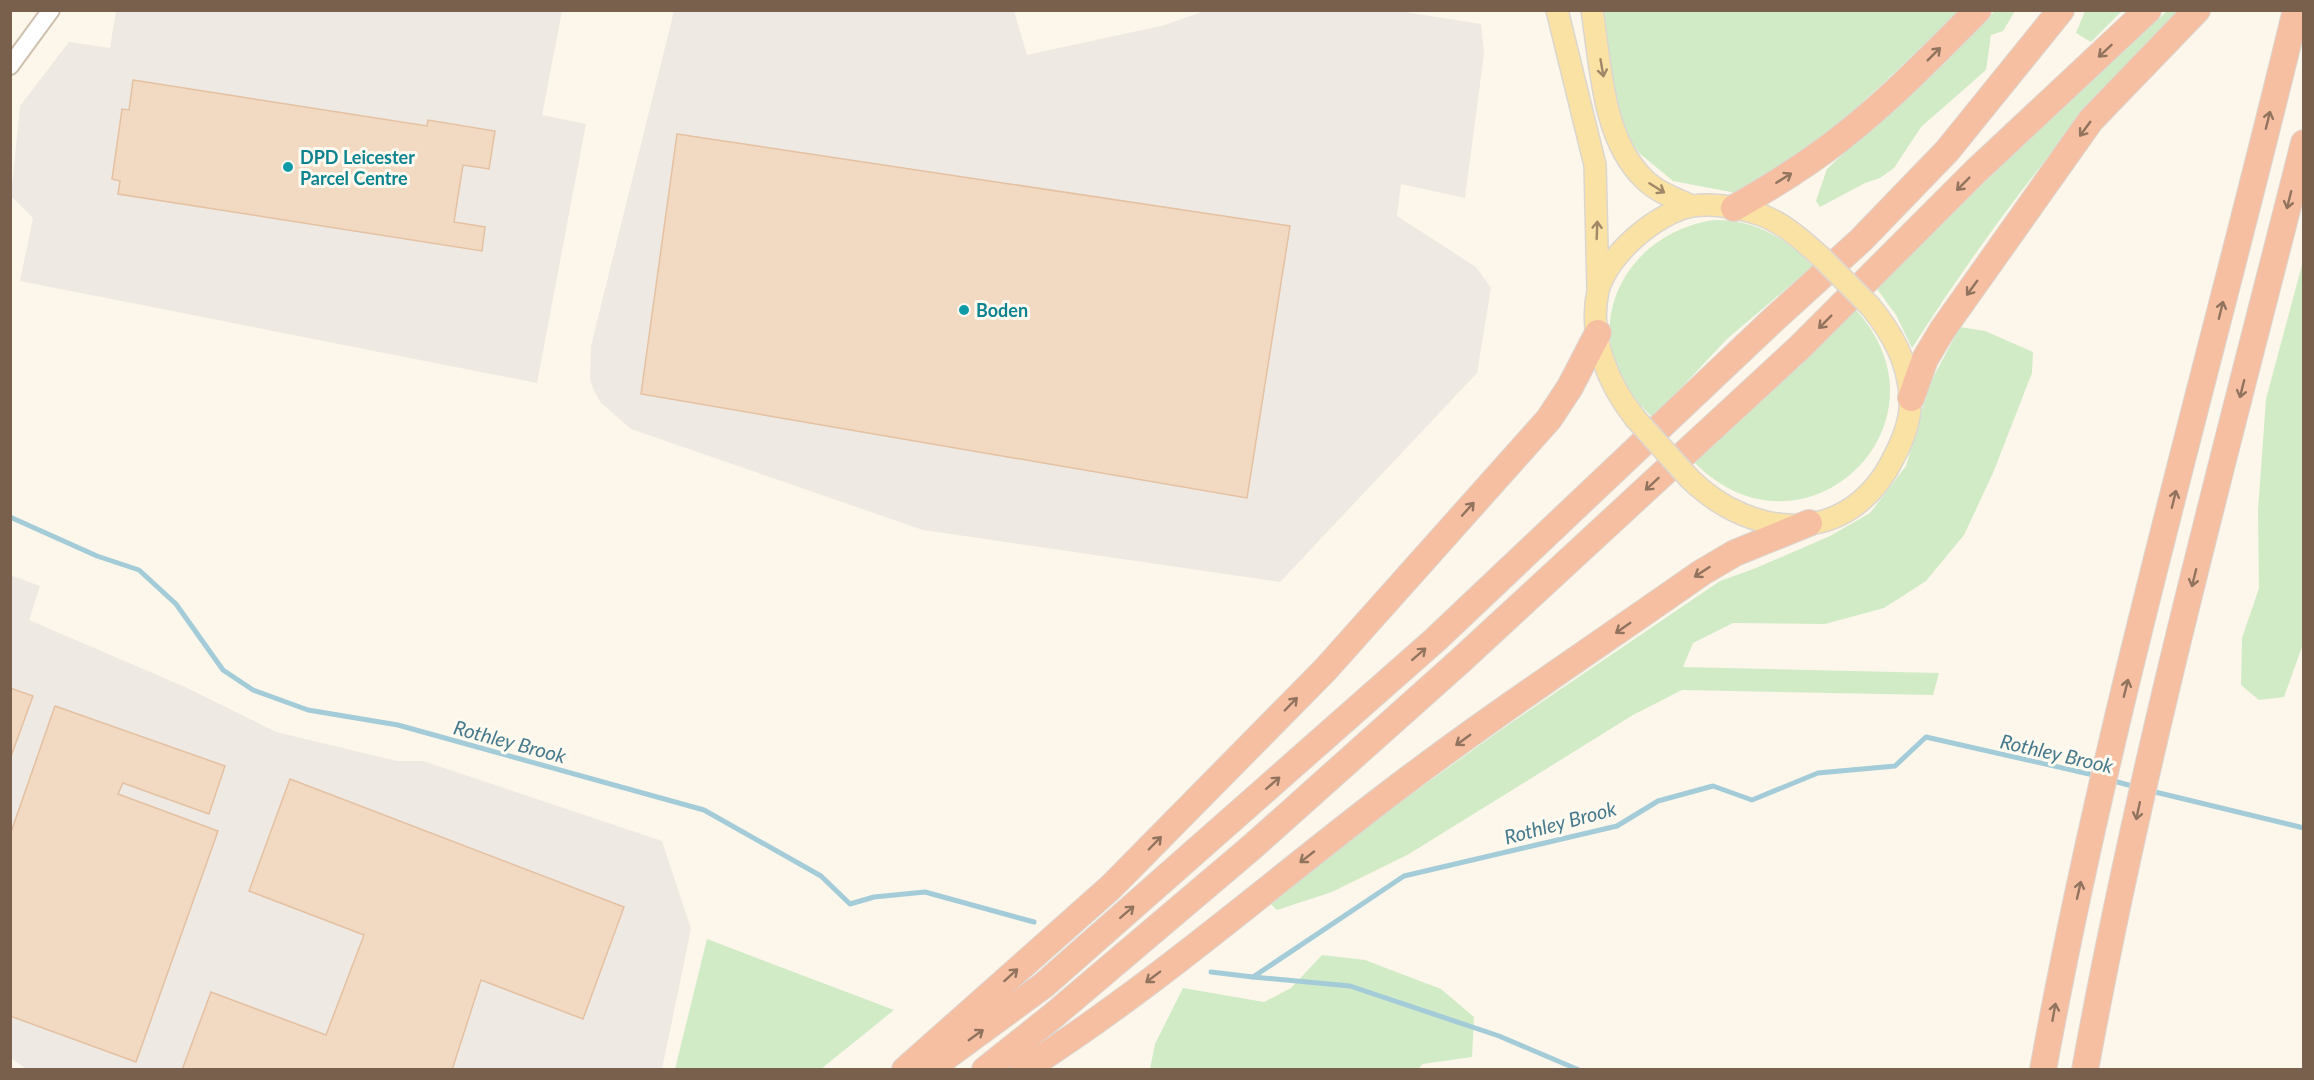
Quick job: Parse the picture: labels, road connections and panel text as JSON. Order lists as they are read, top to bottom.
{
  "water": ["Rothley Brook"],
  "places": ["DPD Leicester Parcel Centre", "Boden"]
}
